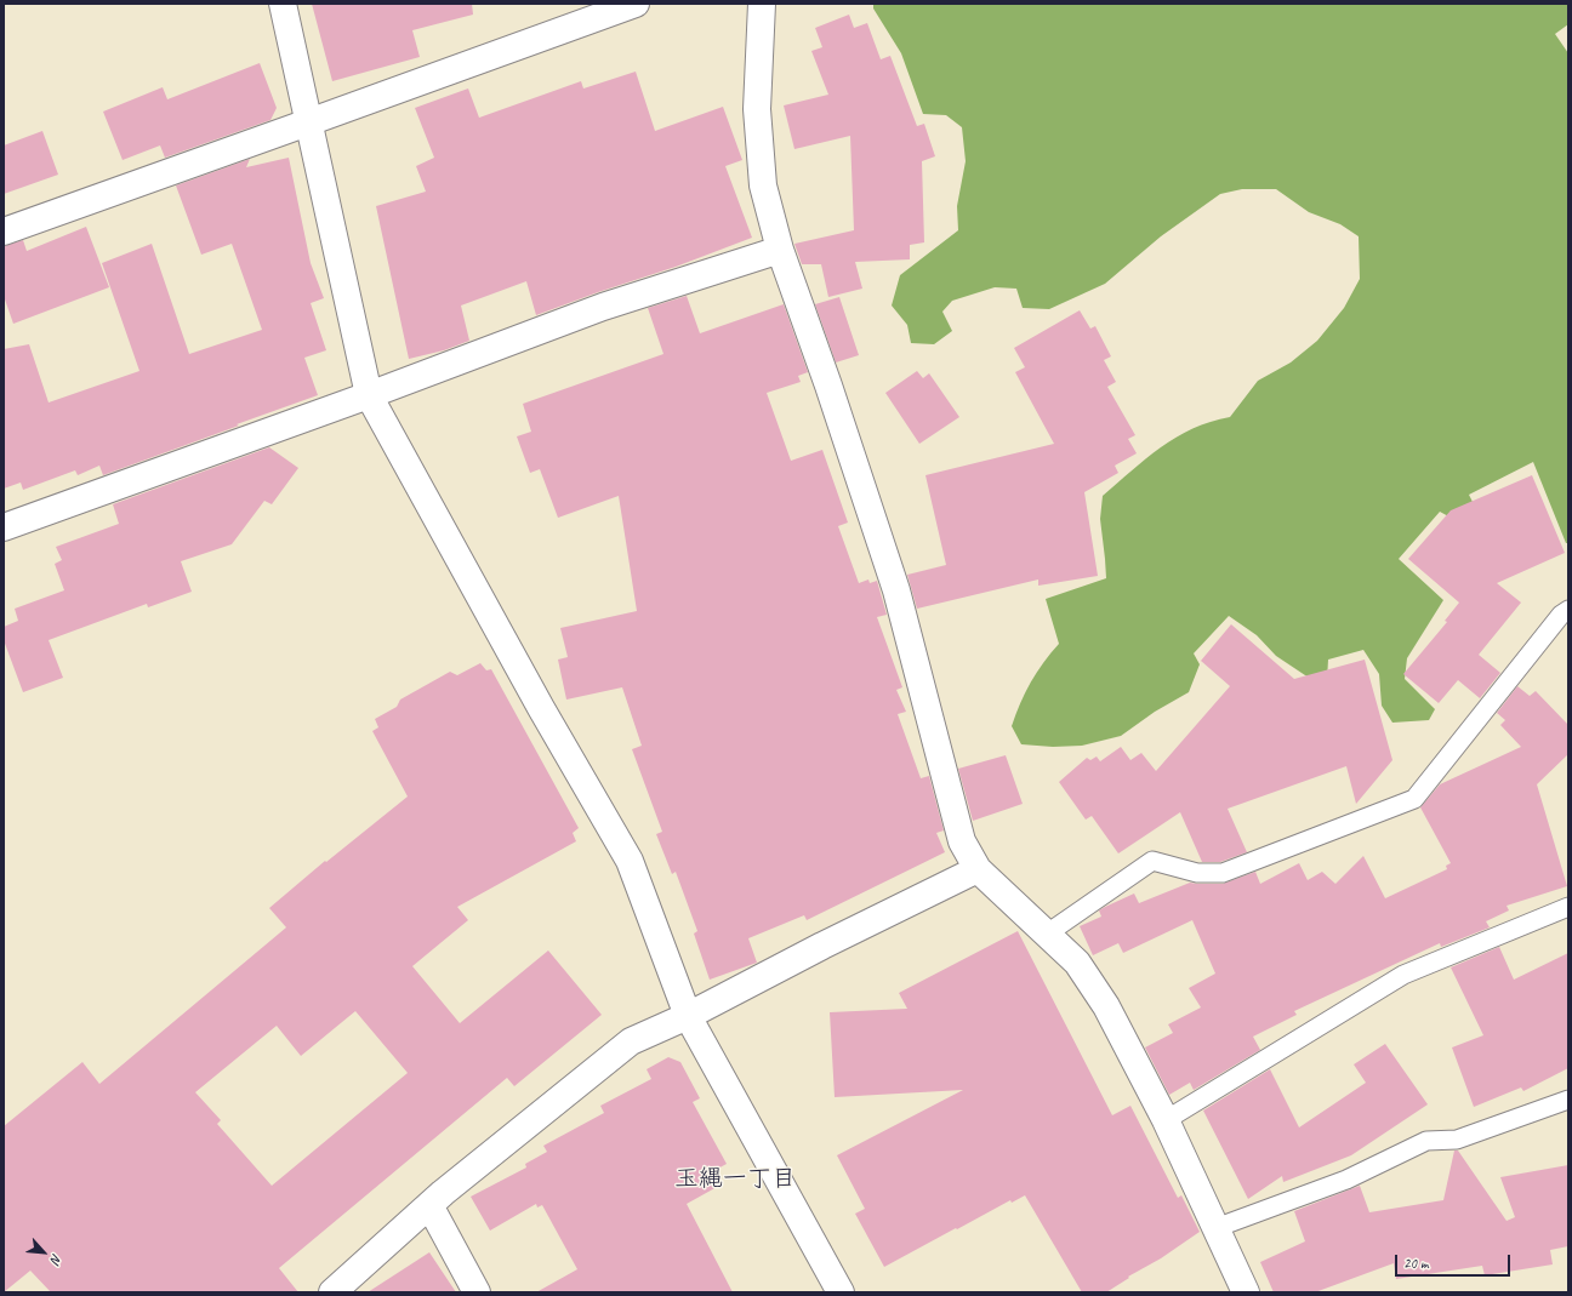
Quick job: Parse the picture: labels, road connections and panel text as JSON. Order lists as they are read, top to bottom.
{
  "districts": ["玉縄一丁目"],
  "scale_bar": "20 m",
  "north": "bottom right"
}
